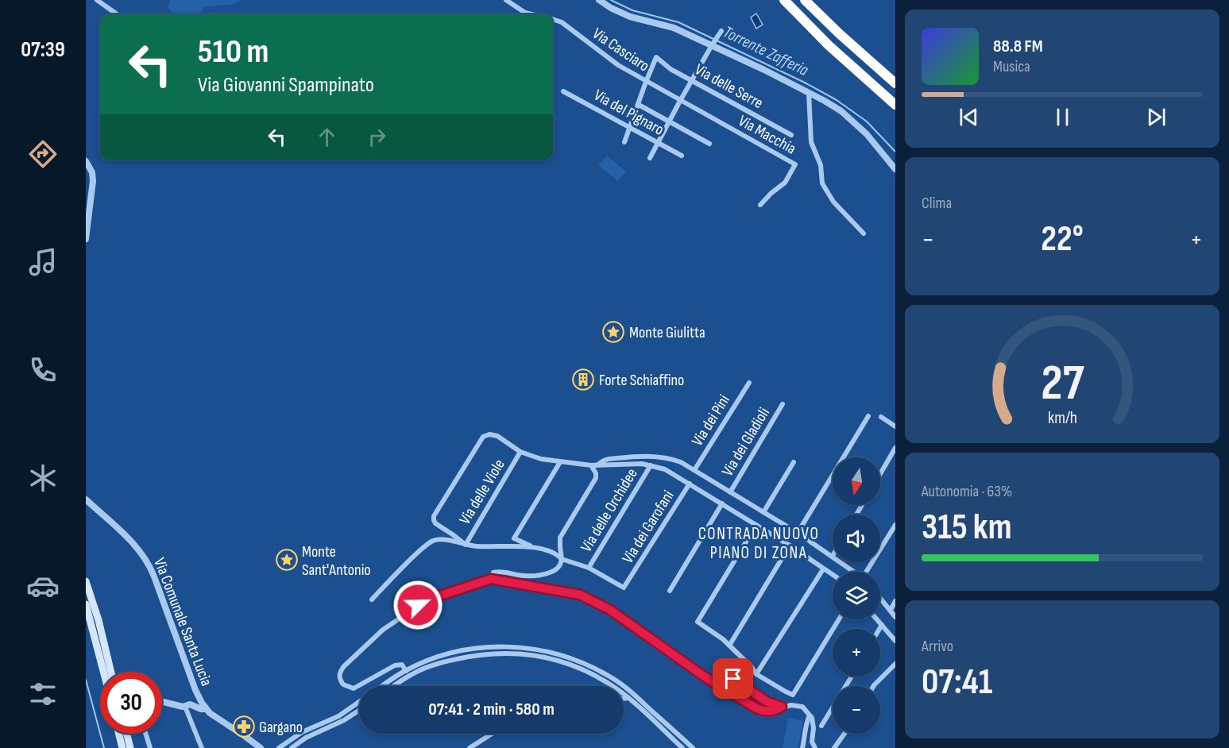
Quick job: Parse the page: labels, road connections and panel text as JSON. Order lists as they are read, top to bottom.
{
  "streets": {
    "street": [
      "Via Casciaro",
      "Via delle Serre",
      "Via del Pignaro",
      "Via Macchia",
      "Via dei Pini",
      "Via dei Gladioli",
      "Via delle Viole",
      "Via delle Orchidee",
      "Via dei Garofani",
      "Via Comunale Santa Lucia"
    ]
  },
  "crossings": [
    ["Via Casciaro", "Via delle Serre"],
    ["Via Casciaro", "Via Macchia"],
    ["Via delle Orchidee", "Via dei Garofani"]
  ],
  "districts": ["CONTRADA NUOVO PIANO DI ZONA"],
  "water": ["Torrente Zafferia"],
  "places": {
    "place": ["Monte Giulitta", "Monte Sant'Antonio"],
    "building": ["Forte Schiaffino"],
    "pharmacy": ["Gargano"]
  },
  "north": "bottom",
  "page": {
    "tabs": "07:39",
    "turn": ["510 m", "Via Giovanni Spampinato"],
    "song": ["88.8 FM", "Musica"],
    "tile": [
      "Clima",
      ["Autonomia · 63%", "315 km"],
      ["Arrivo", "07:41"]
    ],
    "heat": ["−", "22°", "+"],
    "map_buttons": ["+", "−"],
    "limit": "30",
    "trip": "07:41 · 2 min · 580 m",
    "gauge": ["27", "km/h"]
  }
}
